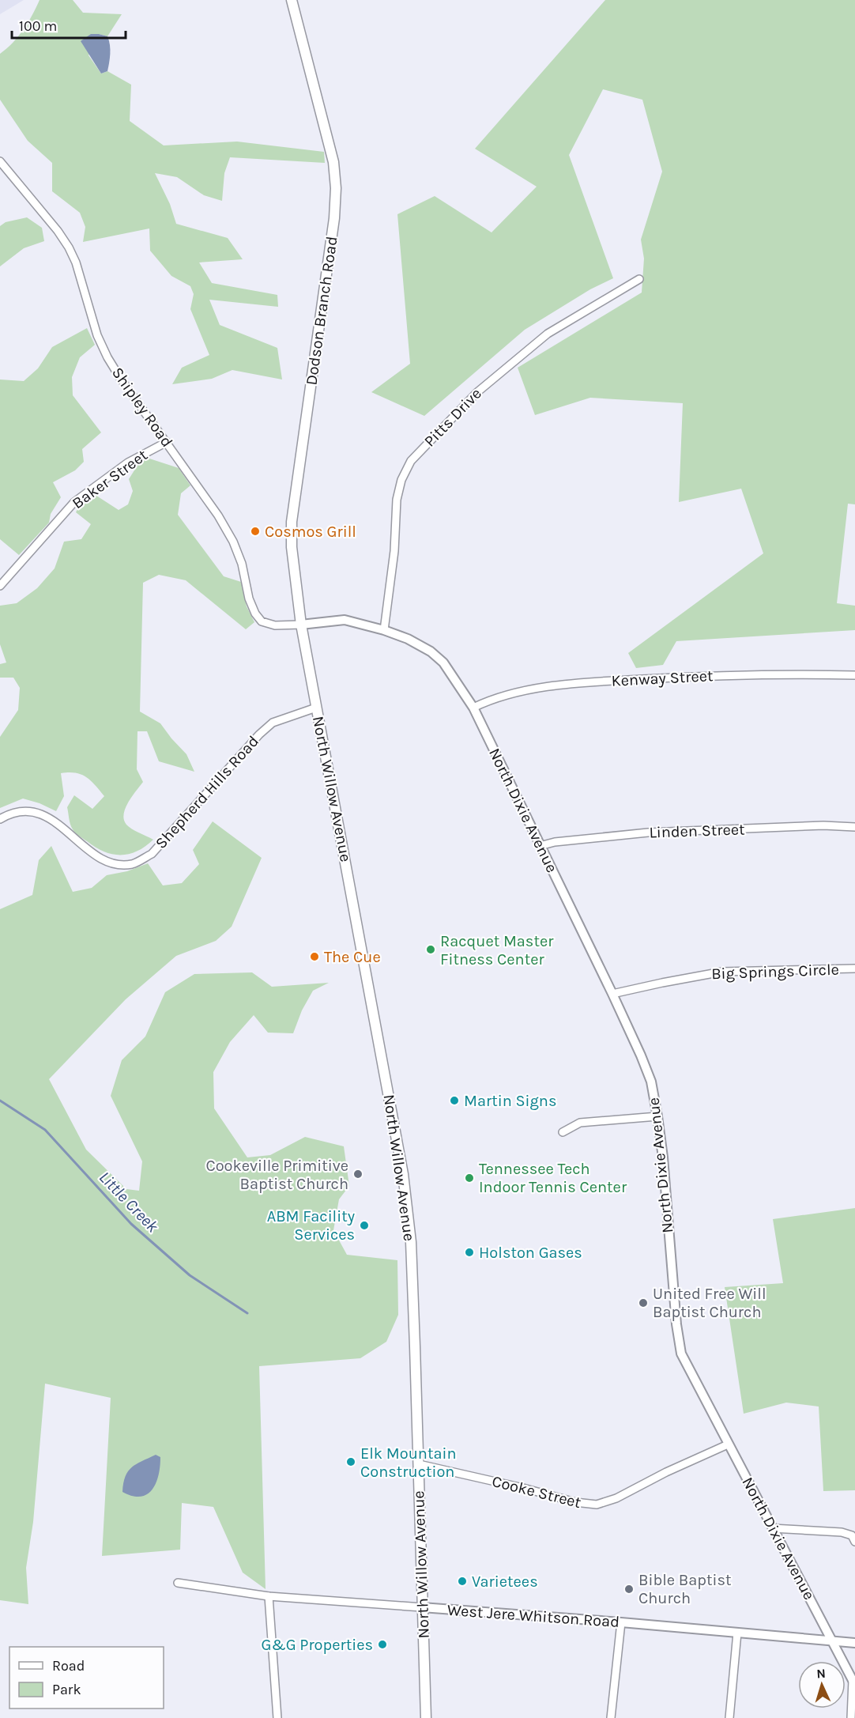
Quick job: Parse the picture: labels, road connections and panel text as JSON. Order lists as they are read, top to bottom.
{
  "streets": {
    "main road": ["Dodson Branch Road", "North Willow Avenue"],
    "street": [
      "Shipley Road",
      "Pitts Drive",
      "Baker Street",
      "Kenway Street",
      "Shepherd Hills Road",
      "North Dixie Avenue",
      "Linden Street",
      "Big Springs Circle",
      "Cooke Street",
      "West Jere Whitson Road"
    ]
  },
  "crossings": [
    ["Dodson Branch Road", "Shipley Road"],
    ["Dodson Branch Road", "North Willow Avenue"],
    ["Dodson Branch Road", "North Dixie Avenue"],
    ["Shipley Road", "Baker Street"],
    ["Shipley Road", "North Willow Avenue"],
    ["Shipley Road", "North Dixie Avenue"],
    ["Pitts Drive", "North Dixie Avenue"],
    ["Kenway Street", "North Dixie Avenue"],
    ["North Willow Avenue", "Shepherd Hills Road"],
    ["North Willow Avenue", "North Dixie Avenue"],
    ["North Willow Avenue", "Cooke Street"],
    ["North Willow Avenue", "West Jere Whitson Road"],
    ["North Dixie Avenue", "Linden Street"],
    ["North Dixie Avenue", "Big Springs Circle"],
    ["North Dixie Avenue", "Cooke Street"],
    ["North Dixie Avenue", "West Jere Whitson Road"]
  ],
  "water": ["Little Creek"],
  "places": [
    "Cosmos Grill",
    "Racquet Master Fitness Center",
    "The Cue",
    "Martin Signs",
    "Cookeville Primitive Baptist Church",
    "Tennessee Tech Indoor Tennis Center",
    "ABM Facility Services",
    "Holston Gases",
    "United Free Will Baptist Church",
    "Elk Mountain Construction",
    "Varietees",
    "Bible Baptist Church",
    "G&G Properties"
  ],
  "legend": ["Road", "Park"],
  "scale_bar": "100 m",
  "north": "top"
}
